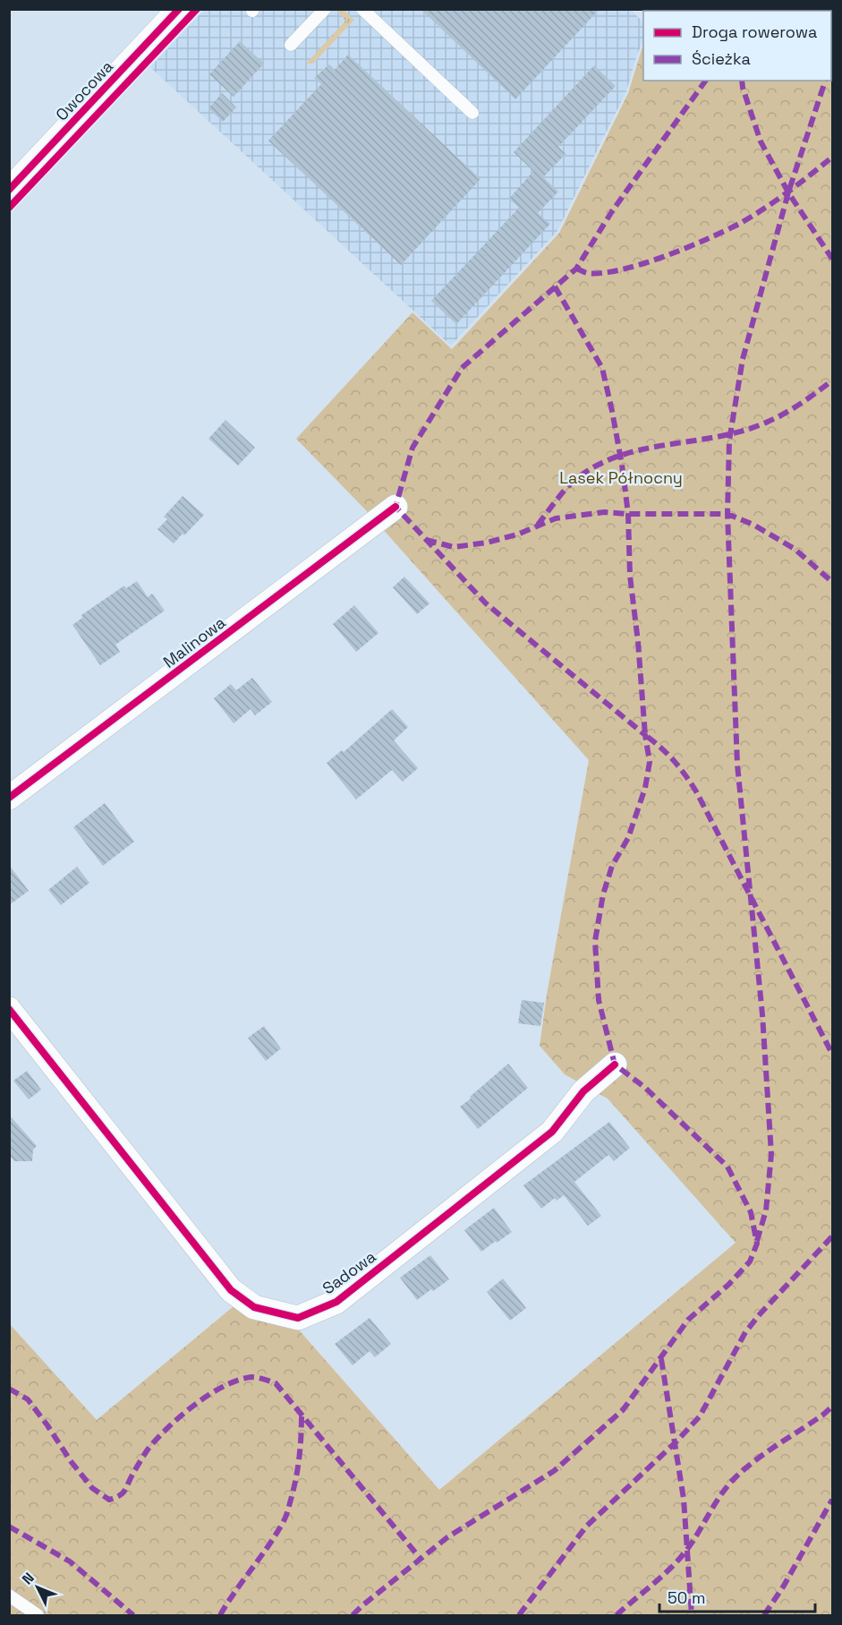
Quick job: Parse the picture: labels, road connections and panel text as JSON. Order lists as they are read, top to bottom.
{
  "streets": {
    "street": ["Owocowa", "Malinowa", "Sadowa"]
  },
  "parks": ["Lasek Północny"],
  "legend": ["Droga rowerowa", "Ścieżka"],
  "scale_bar": "50 m",
  "north": "top left"
}
